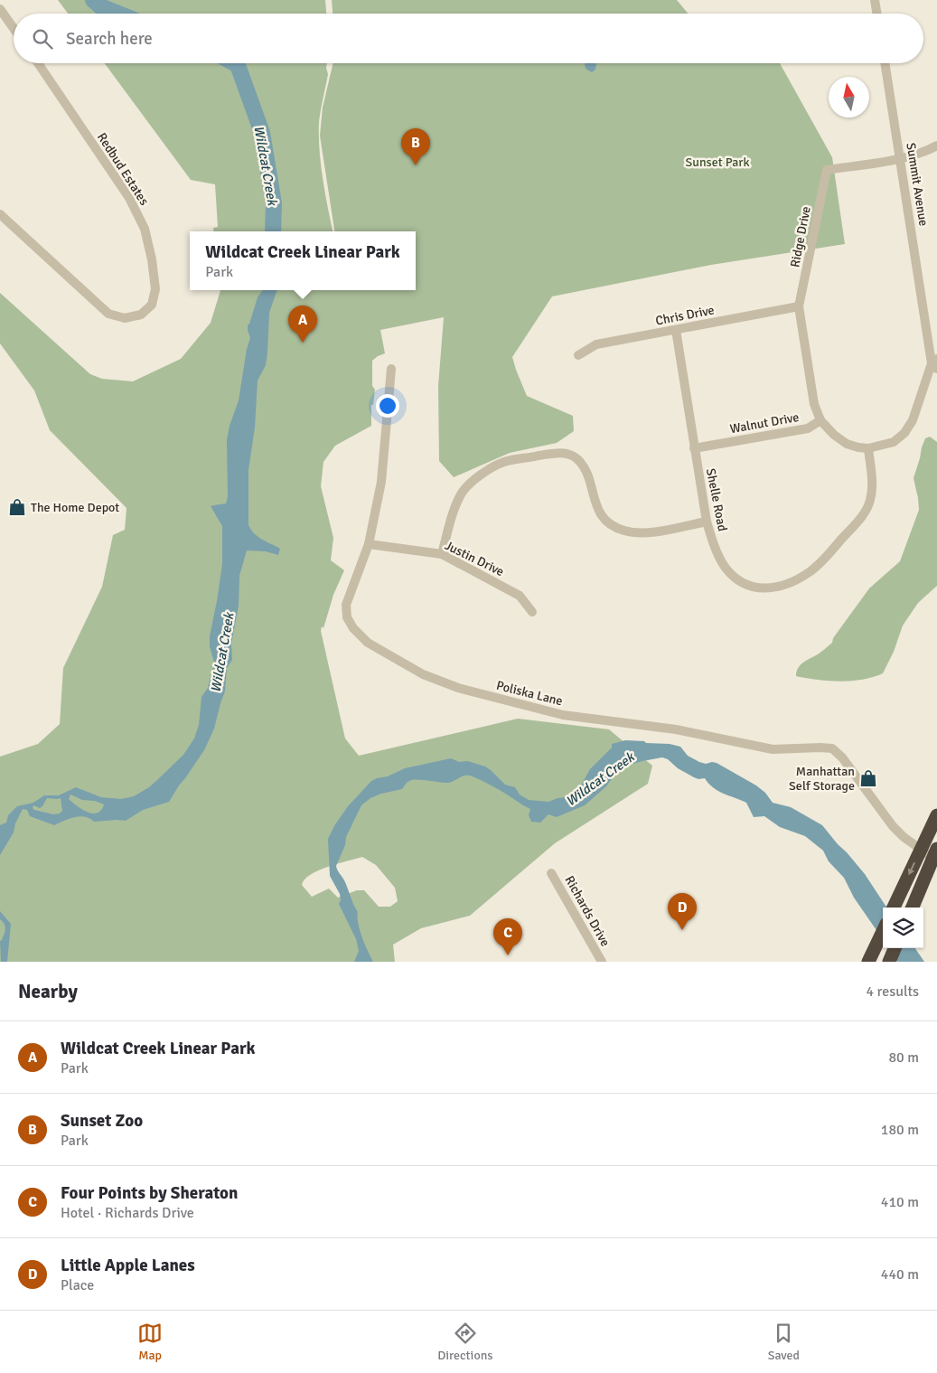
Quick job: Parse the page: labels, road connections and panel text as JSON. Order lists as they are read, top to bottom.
{
  "streets": {
    "street": [
      "Redbud Estates",
      "Summit Avenue",
      "Ridge Drive",
      "Chris Drive",
      "Walnut Drive",
      "Shelle Road",
      "Justin Drive",
      "Poliska Lane",
      "Richards Drive"
    ]
  },
  "crossings": [
    ["Summit Avenue", "Ridge Drive"],
    ["Ridge Drive", "Chris Drive"],
    ["Ridge Drive", "Walnut Drive"],
    ["Chris Drive", "Shelle Road"],
    ["Walnut Drive", "Shelle Road"],
    ["Justin Drive", "Poliska Lane"]
  ],
  "water": ["Wildcat Creek"],
  "parks": ["Sunset Park"],
  "places": {
    "shop": ["The Home Depot", "Manhattan Self Storage"]
  },
  "north": "top",
  "page": {
    "search": "Search here",
    "pins": [
      "B",
      "A",
      "D",
      "C"
    ],
    "popup": ["Wildcat Creek Linear Park", "Park"],
    "heading": ["Nearby", "4 results"],
    "list": [
      {
        "mark": "A",
        "name": "Wildcat Creek Linear Park",
        "note": "Park",
        "value": "80 m"
      },
      {
        "mark": "B",
        "name": "Sunset Zoo",
        "note": "Park",
        "value": "180 m"
      },
      {
        "mark": "C",
        "name": "Four Points by Sheraton",
        "note": "Hotel · Richards Drive",
        "value": "410 m"
      },
      {
        "mark": "D",
        "name": "Little Apple Lanes",
        "note": "Place",
        "value": "440 m"
      }
    ],
    "nav": ["Map", "Directions", "Saved"]
  }
}
